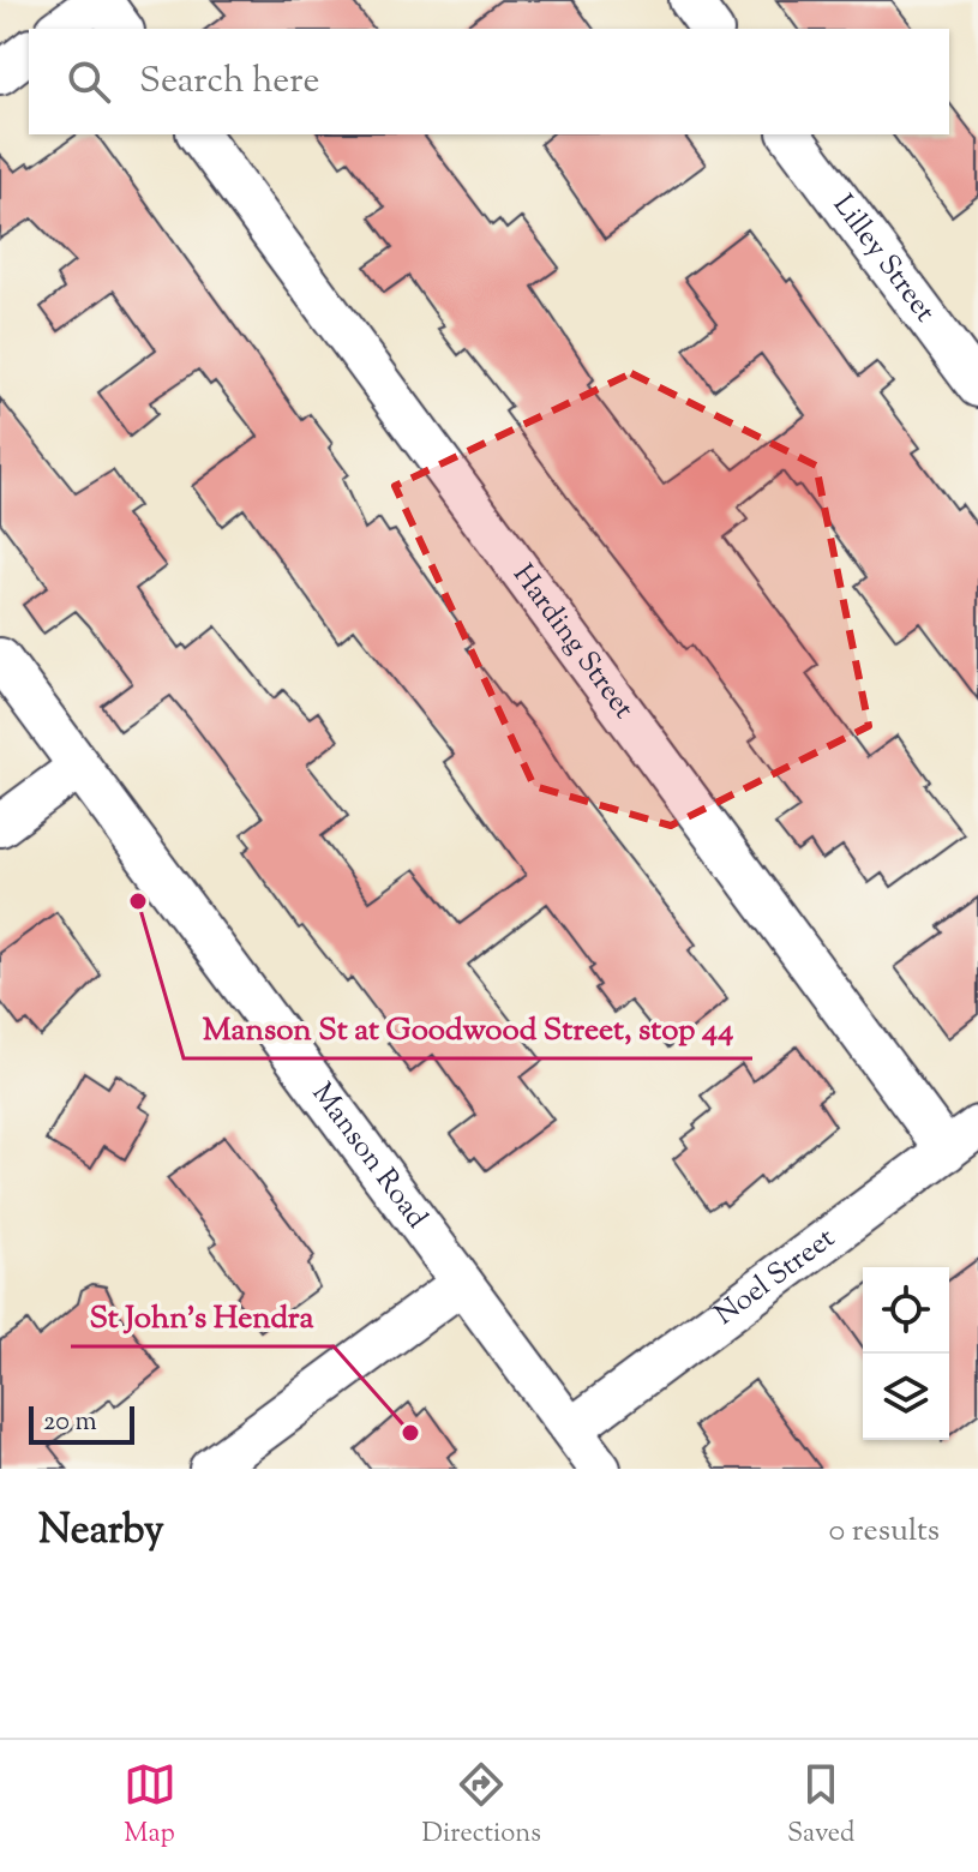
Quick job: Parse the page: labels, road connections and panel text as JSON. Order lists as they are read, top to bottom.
{
  "streets": {
    "street": [
      "Lilley Street",
      "Harding Street",
      "Manson Road",
      "Noel Street"
    ]
  },
  "crossings": [
    ["Harding Street", "Noel Street"],
    ["Manson Road", "Noel Street"]
  ],
  "places": ["Manson St at Goodwood Street, stop 44", "St John's Hendra"],
  "scale_bar": "20 m",
  "page": {
    "search": "Search here",
    "scale": "20 m",
    "heading": ["Nearby", "0 results"],
    "nav": ["Map", "Directions", "Saved"]
  }
}
